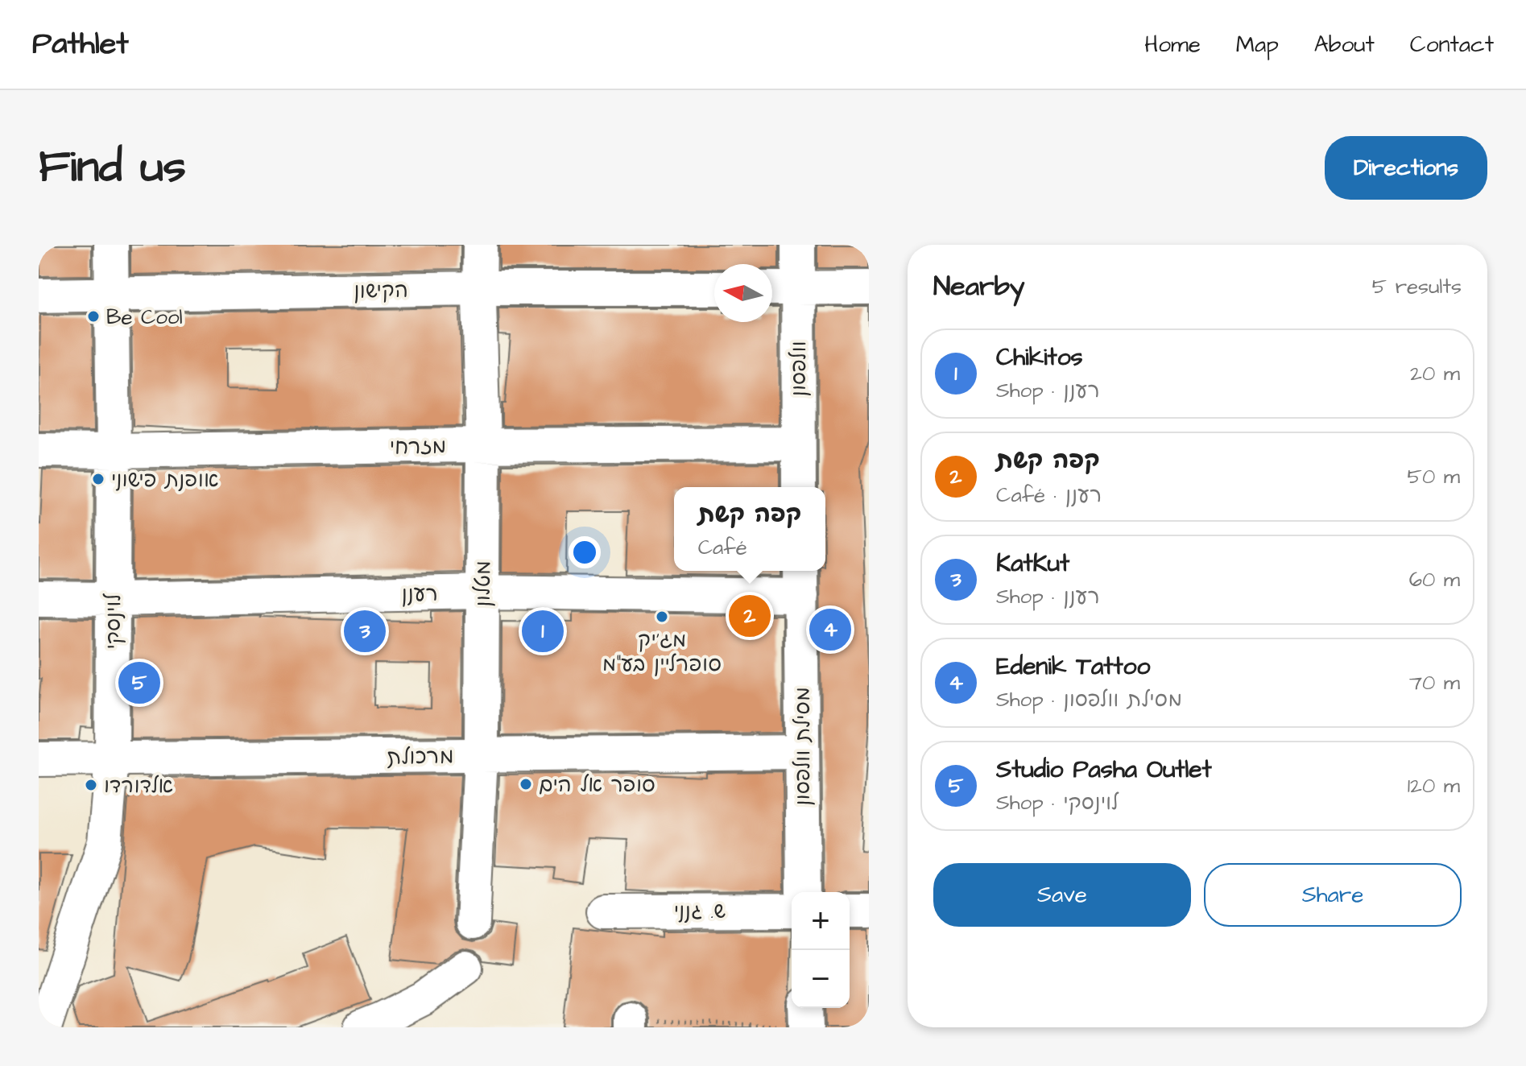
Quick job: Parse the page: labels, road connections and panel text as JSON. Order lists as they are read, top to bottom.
{
  "streets": {
    "street": [
      "הקישון",
      "וולפסון",
      "מזרחי",
      "מטלון",
      "רענן",
      "לוינסקי",
      "מסילת וולפסון",
      "מרכולת",
      "ש. גנני"
    ]
  },
  "crossings": [
    ["הקישון", "מטלון"],
    ["הקישון", "לוינסקי"],
    ["וולפסון", "מזרחי"],
    ["מזרחי", "מטלון"],
    ["מזרחי", "לוינסקי"],
    ["מטלון", "רענן"],
    ["מטלון", "מרכולת"],
    ["רענן", "לוינסקי"],
    ["רענן", "מסילת וולפסון"],
    ["לוינסקי", "מרכולת"],
    ["מסילת וולפסון", "מרכולת"]
  ],
  "places": [
    "Be Cool",
    "אופנת פישוני",
    "מג'יק סופרליין בע\"מ",
    "סופר אל הים",
    "אלדורדו"
  ],
  "north": "left",
  "page": {
    "header": "Pathlet",
    "nav": [
      "Home",
      "Map",
      "About",
      "Contact"
    ],
    "title": "Find us",
    "buttons": [
      "Directions",
      ["Save", "Share"]
    ],
    "heading": ["Nearby", "5 results"],
    "list": [
      {
        "mark": "1",
        "name": "Chikitos",
        "note": "Shop · רענן",
        "value": "20 m"
      },
      {
        "mark": "2",
        "name": "קפה קשת",
        "note": "Café · רענן",
        "value": "50 m"
      },
      {
        "mark": "3",
        "name": "KatKut",
        "note": "Shop · רענן",
        "value": "60 m"
      },
      {
        "mark": "4",
        "name": "Edenik Tattoo",
        "note": "Shop · מסילת וולפסון",
        "value": "70 m"
      },
      {
        "mark": "5",
        "name": "Studio Pasha Outlet",
        "note": "Shop · לוינסקי",
        "value": "120 m"
      }
    ],
    "popup": ["קפה קשת", "Café"],
    "pins": [
      "2",
      "4",
      "1",
      "3",
      "5"
    ],
    "map_buttons": ["+", "−"]
  }
}
